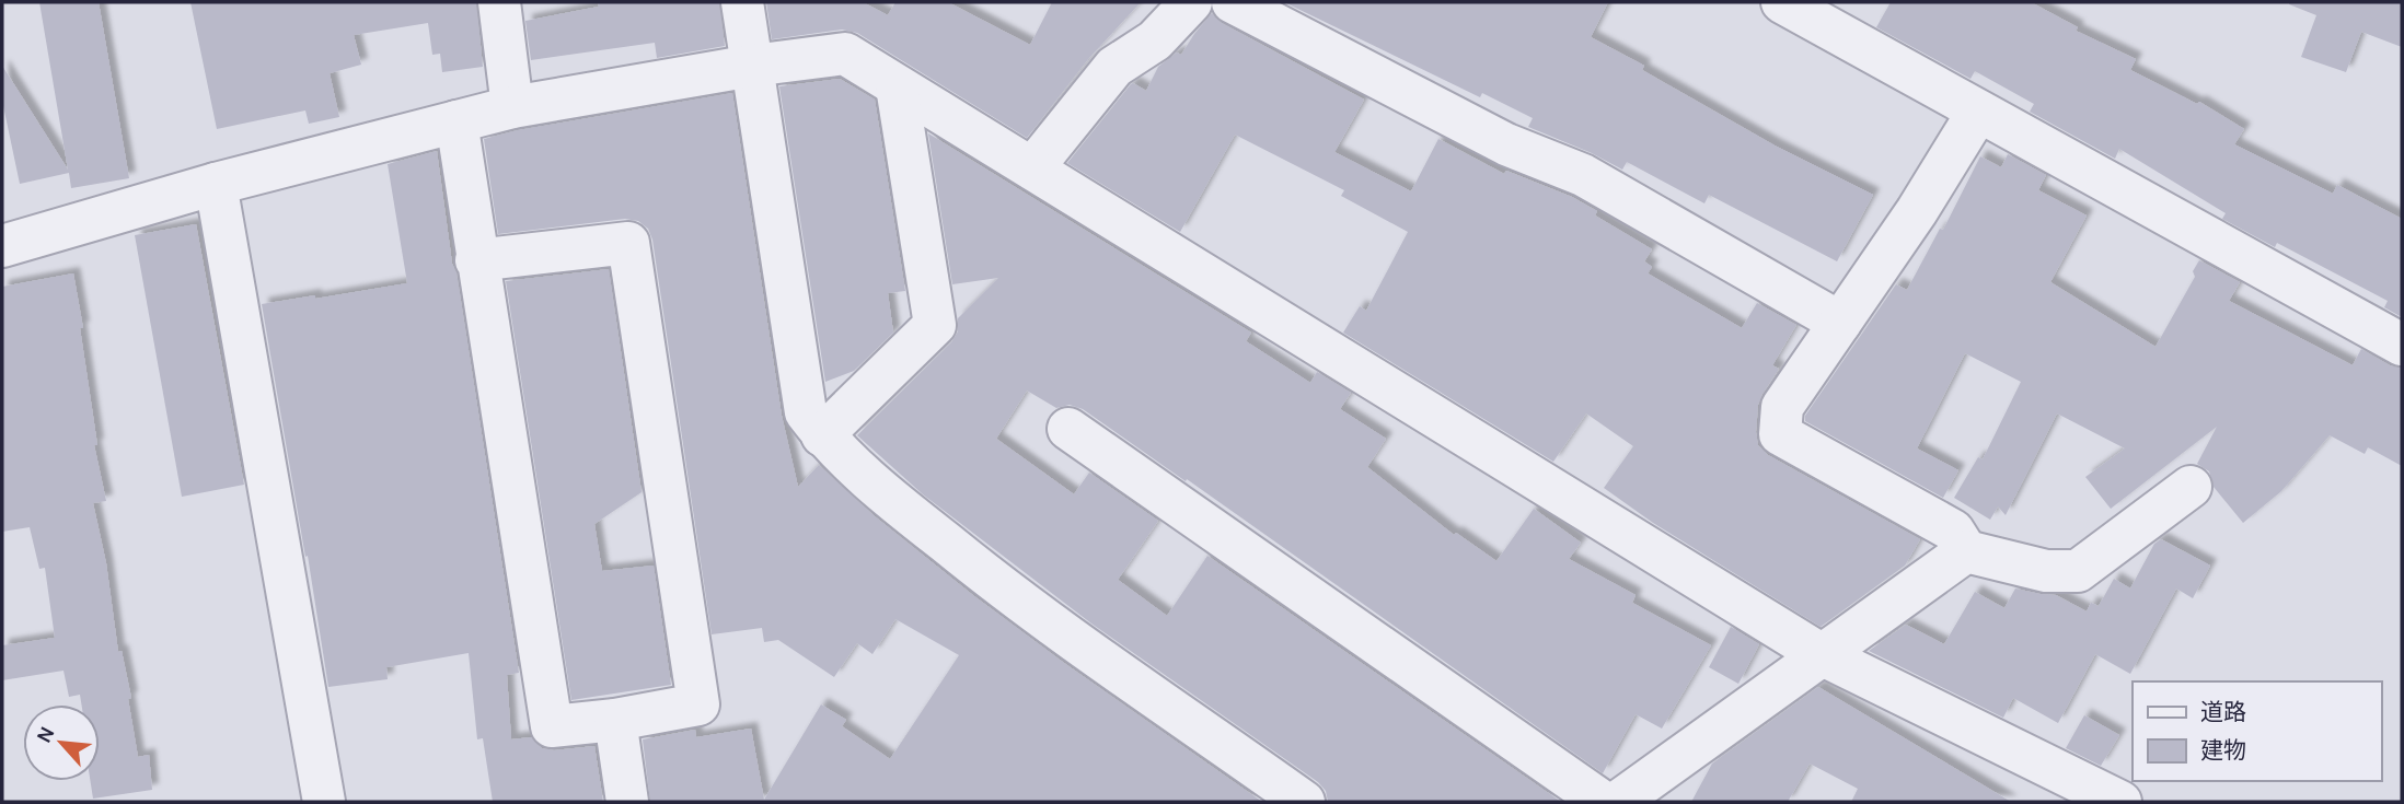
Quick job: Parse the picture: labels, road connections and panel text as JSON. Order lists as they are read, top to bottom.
{
  "legend": ["道路", "建物"],
  "north": "top left"
}
